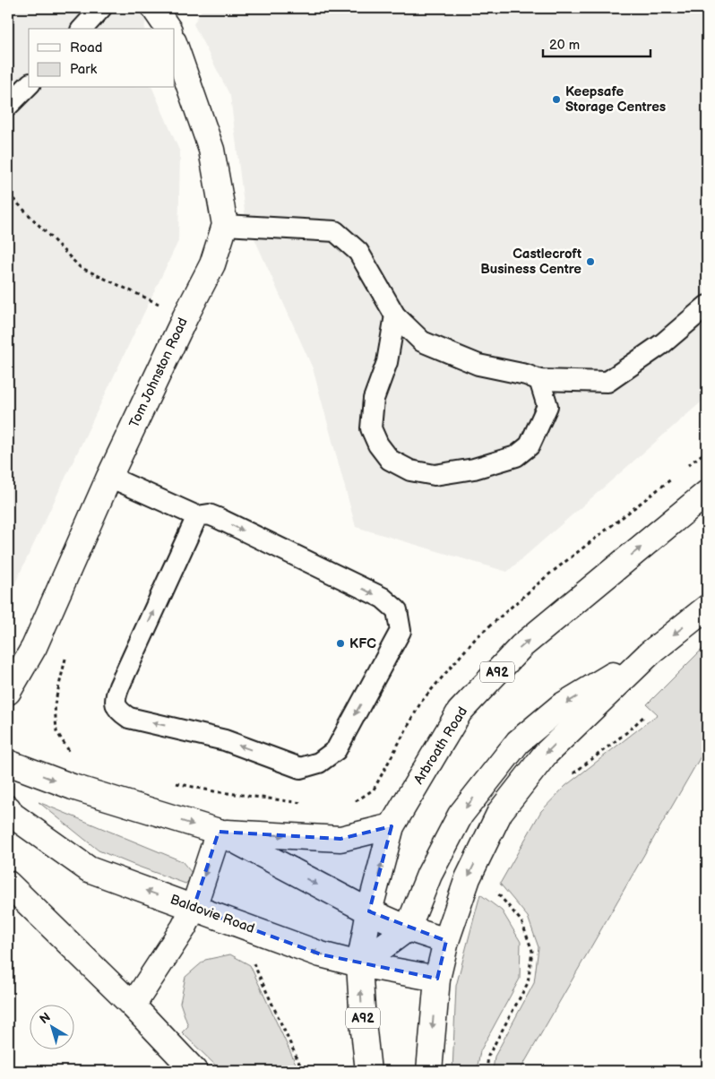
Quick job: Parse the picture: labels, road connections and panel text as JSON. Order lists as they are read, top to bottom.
{
  "streets": {
    "main road": [
      "Tom Johnston Road",
      "A92",
      "Arbroath Road",
      "Baldovie Road"
    ]
  },
  "crossings": [
    ["Arbroath Road", "Baldovie Road"]
  ],
  "places": ["Keepsafe Storage Centres", "Castlecroft Business Centre", "KFC"],
  "legend": ["Road", "Park"],
  "scale_bar": "20 m",
  "north": "top left"
}
